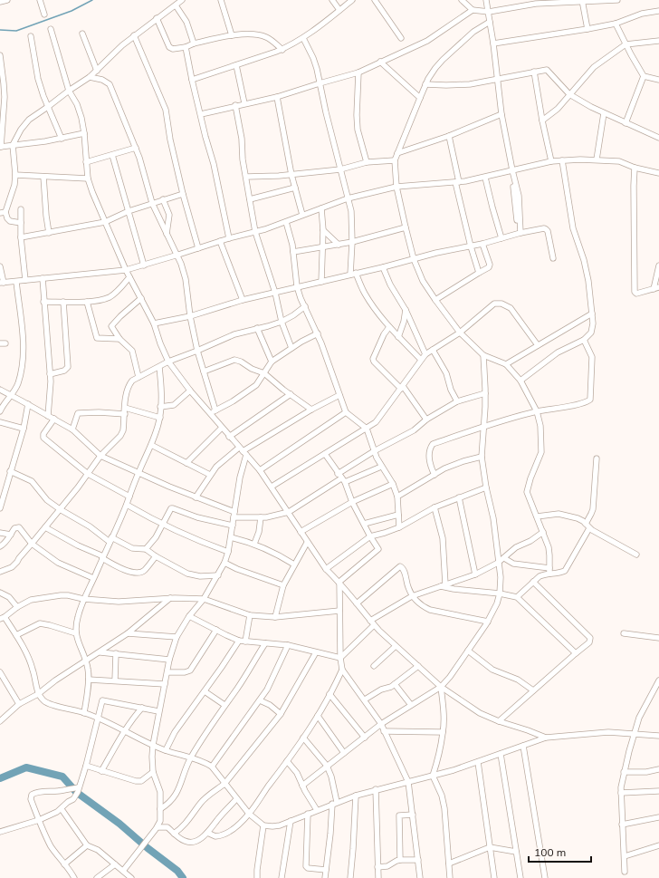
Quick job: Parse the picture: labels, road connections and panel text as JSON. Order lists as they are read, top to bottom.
{
  "scale_bar": "100 m"
}
